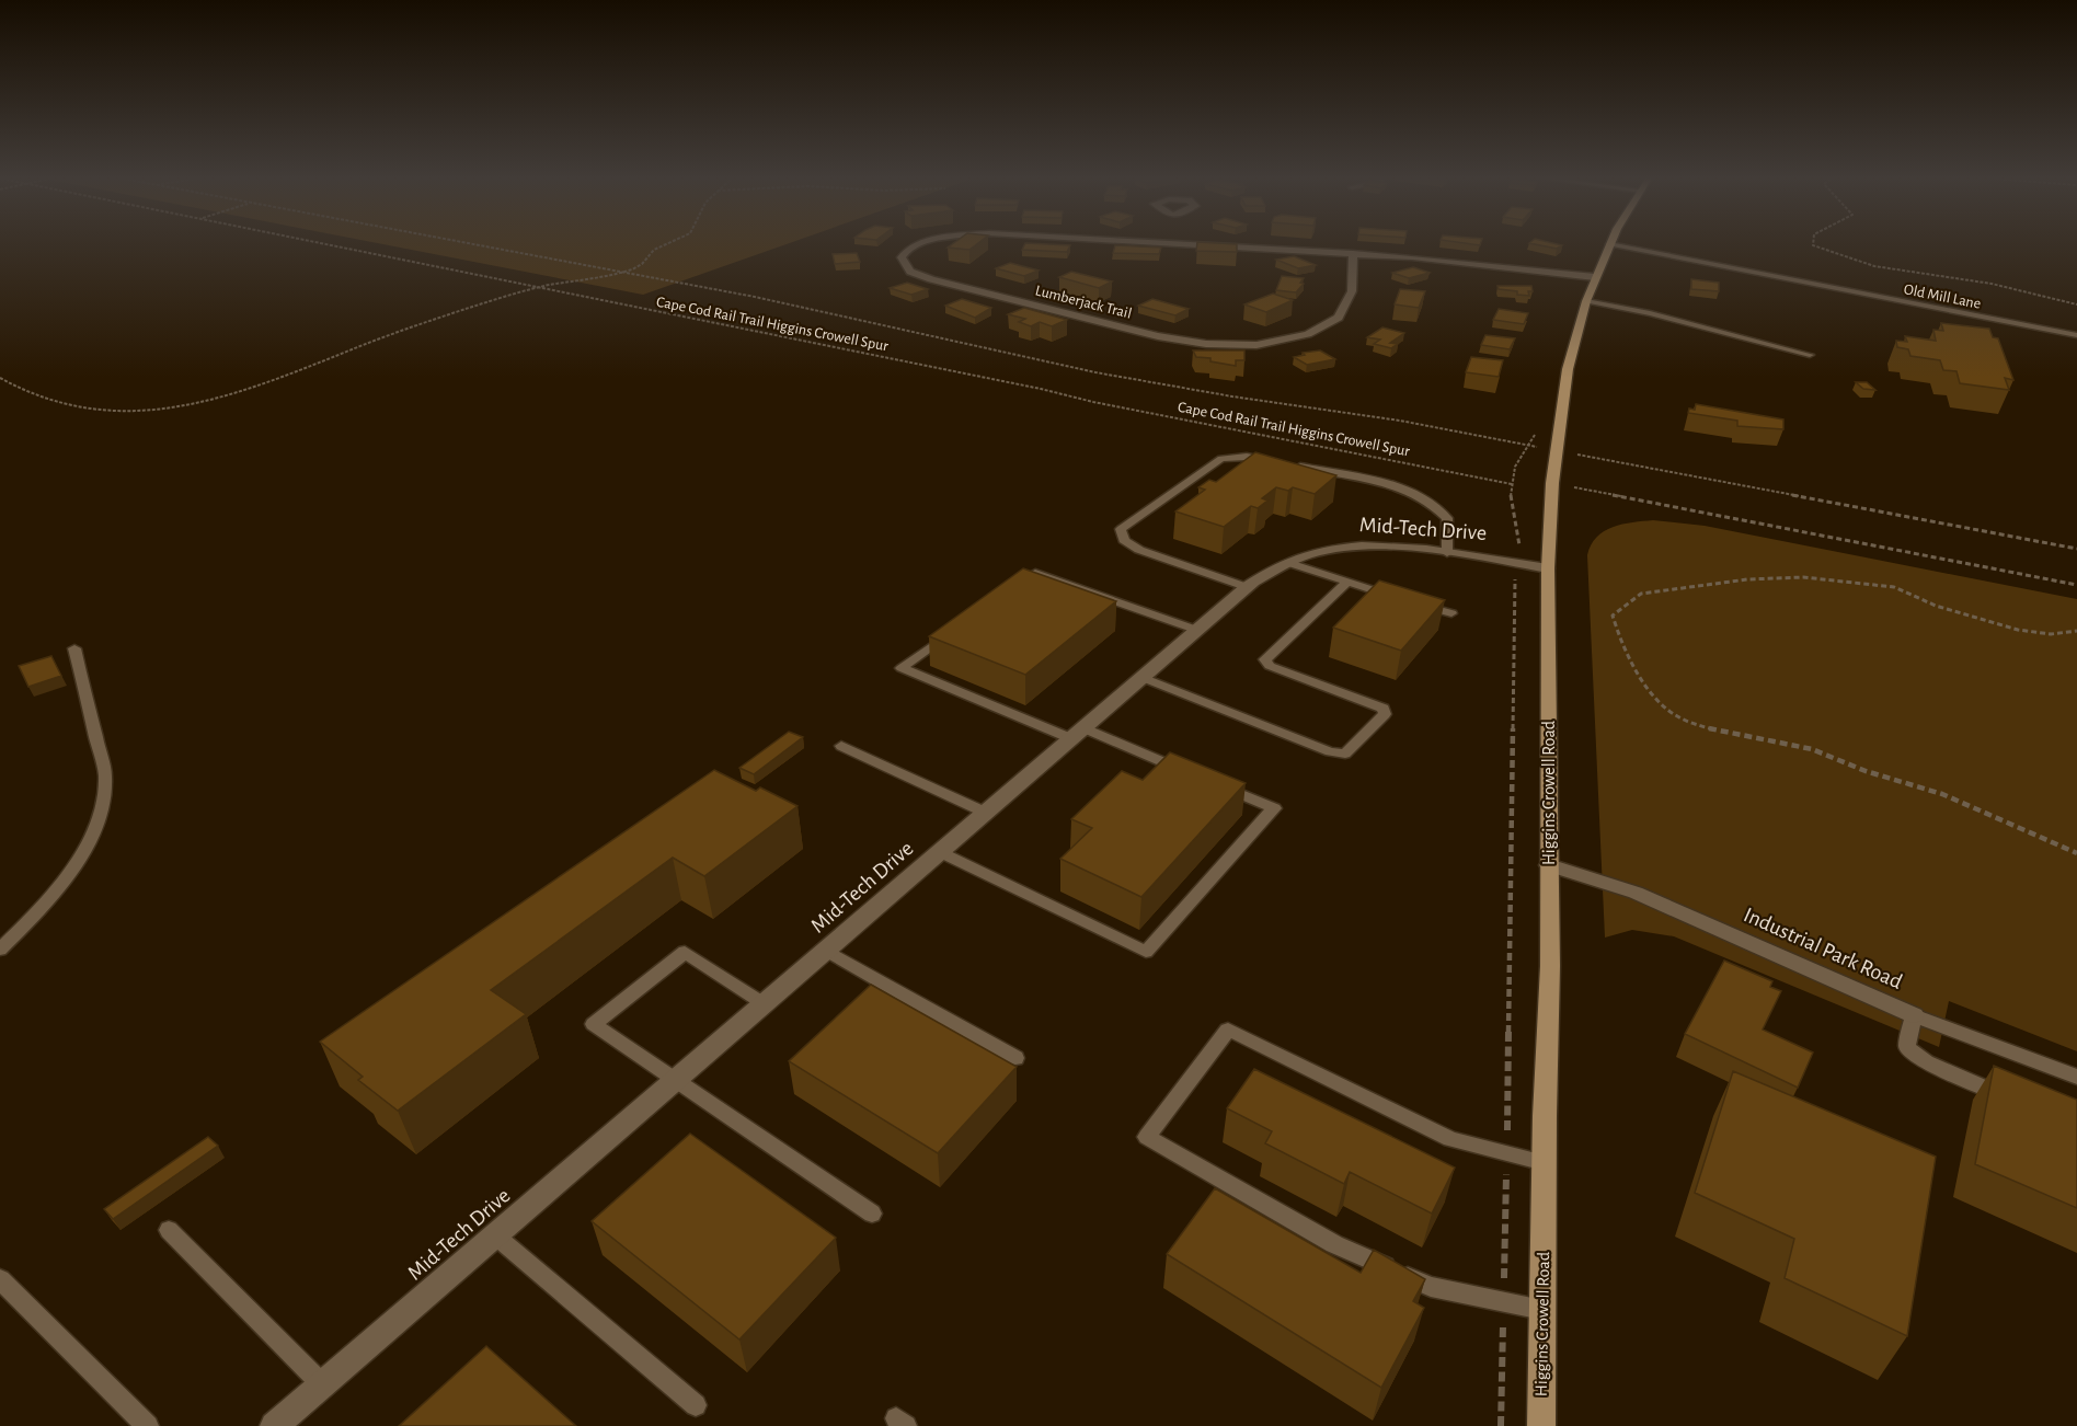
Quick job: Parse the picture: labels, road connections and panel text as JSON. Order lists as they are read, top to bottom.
{
  "streets": {
    "main road": ["Higgins Crowell Road"],
    "street": ["Lumberjack Trail", "Mid-Tech Drive", "Industrial Park Road"],
    "lane": ["Old Mill Lane"],
    "path": ["Cape Cod Rail Trail Higgins Crowell Spur"]
  },
  "crossings": [
    ["Lumberjack Trail", "Higgins Crowell Road"],
    ["Mid-Tech Drive", "Higgins Crowell Road"],
    ["Higgins Crowell Road", "Industrial Park Road"]
  ]
}
